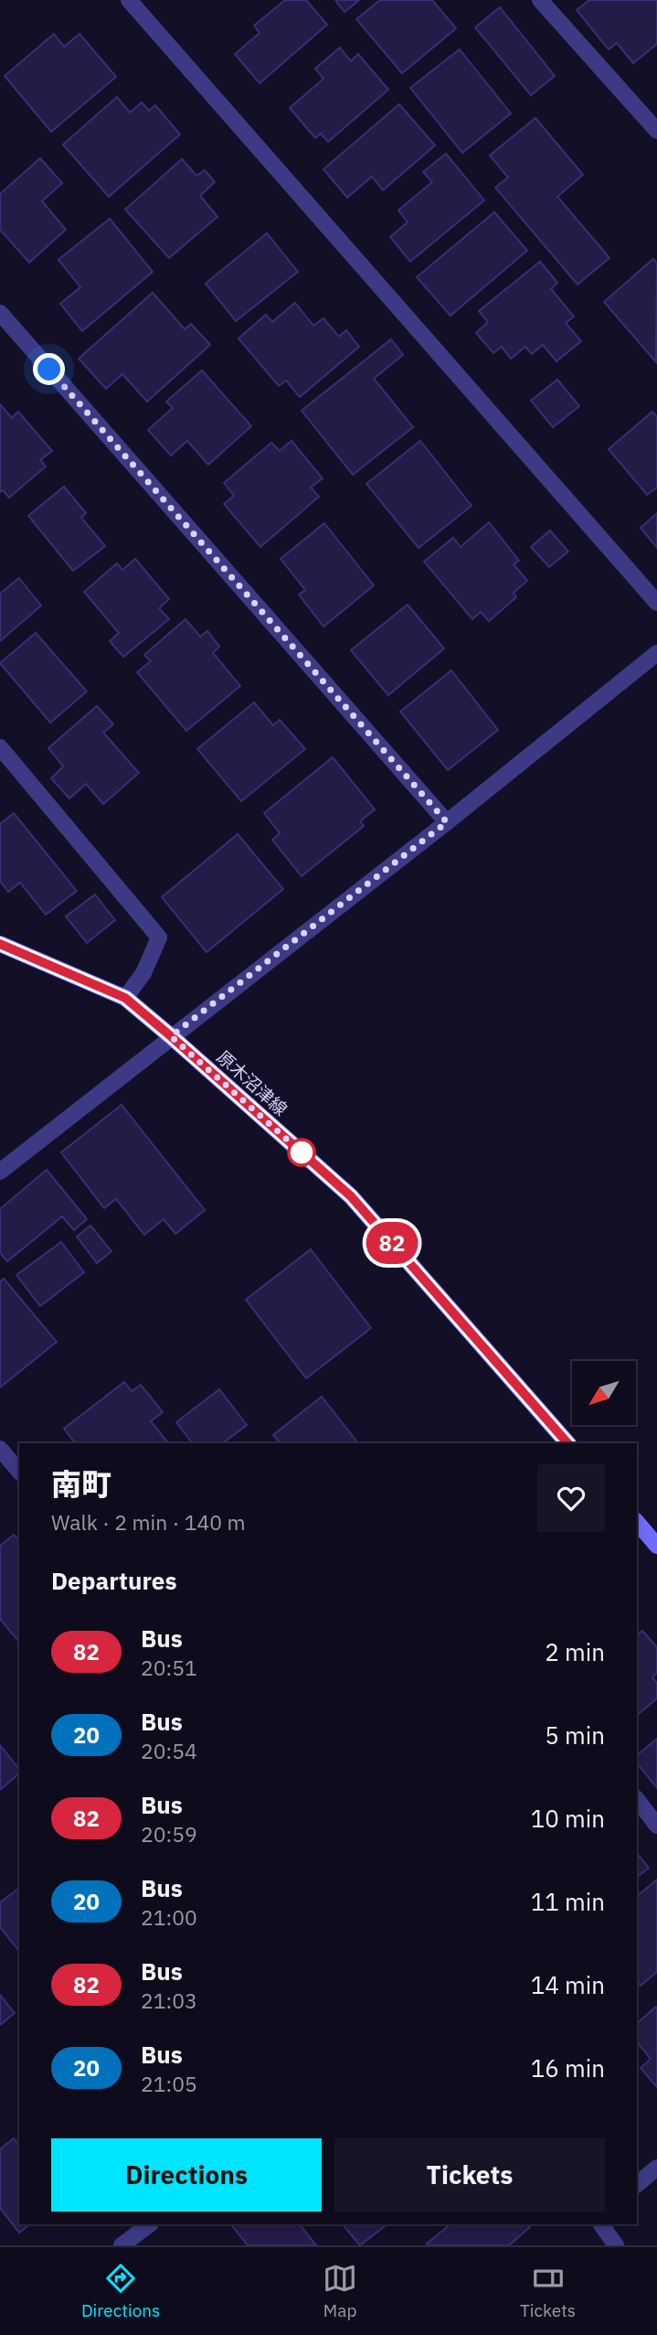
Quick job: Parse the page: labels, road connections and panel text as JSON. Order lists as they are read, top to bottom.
{
  "streets": {
    "main road": ["原木沼津線"]
  },
  "lines": ["bus line 82"],
  "north": "bottom left",
  "page": {
    "on_map": "82",
    "heading": [
      ["南町", "Walk · 2 min · 140 m"],
      "Departures"
    ],
    "list": [
      {
        "mark": "82",
        "name": "Bus",
        "note": "20:51",
        "value": "2 min"
      },
      {
        "mark": "20",
        "name": "Bus",
        "note": "20:54",
        "value": "5 min"
      },
      {
        "mark": "82",
        "name": "Bus",
        "note": "20:59",
        "value": "10 min"
      },
      {
        "mark": "20",
        "name": "Bus",
        "note": "21:00",
        "value": "11 min"
      },
      {
        "mark": "82",
        "name": "Bus",
        "note": "21:03",
        "value": "14 min"
      },
      {
        "mark": "20",
        "name": "Bus",
        "note": "21:05",
        "value": "16 min"
      }
    ],
    "buttons": ["Directions", "Tickets"],
    "tabs": ["Directions", "Map", "Tickets"]
  }
}
